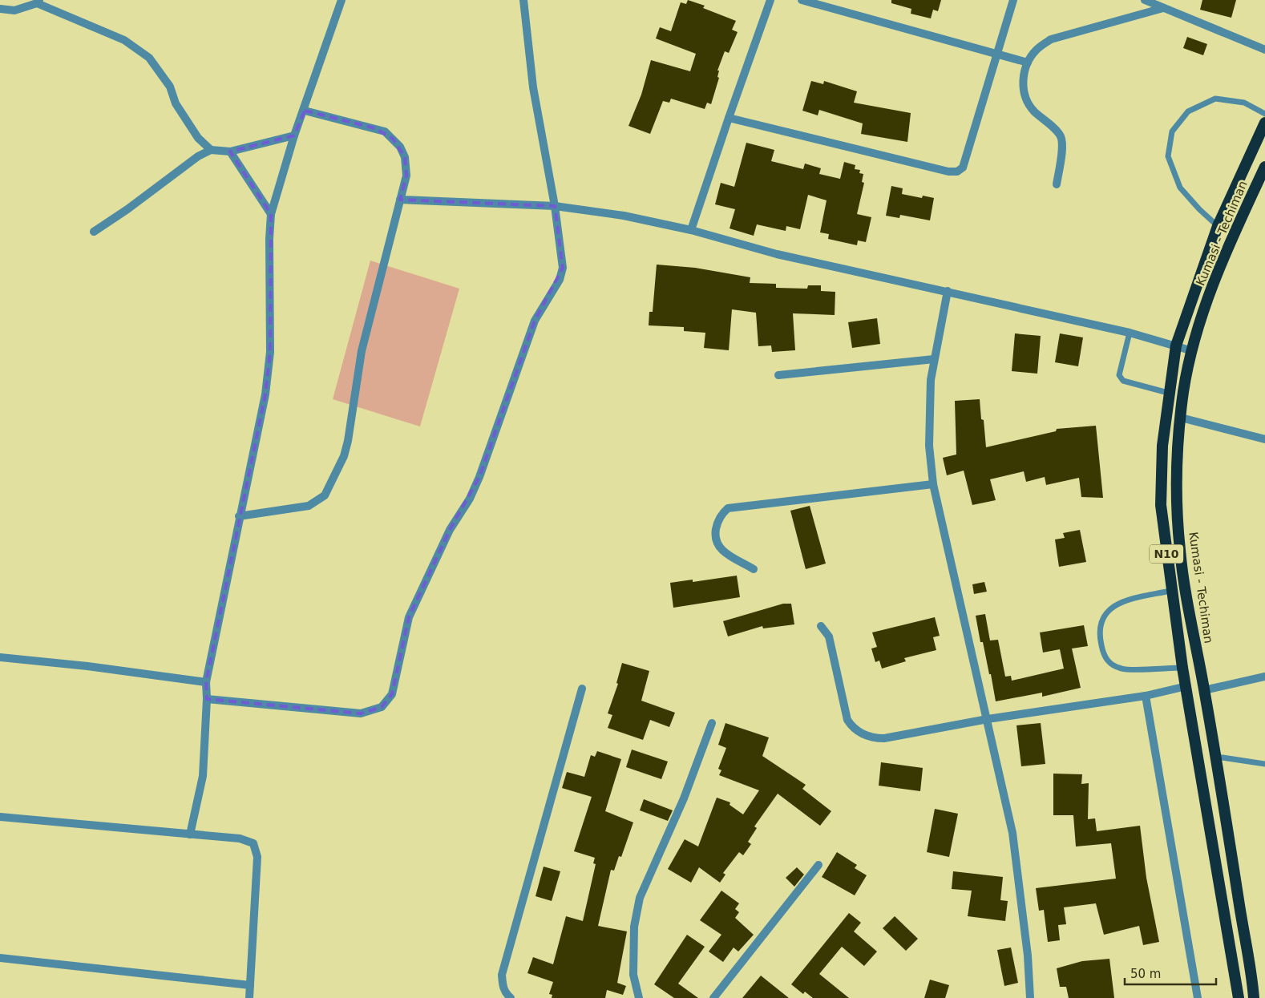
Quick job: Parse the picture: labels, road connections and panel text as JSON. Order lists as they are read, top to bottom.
{
  "streets": {
    "highway": ["Kumasi - Techiman", "N10"]
  },
  "scale_bar": "50 m"
}
